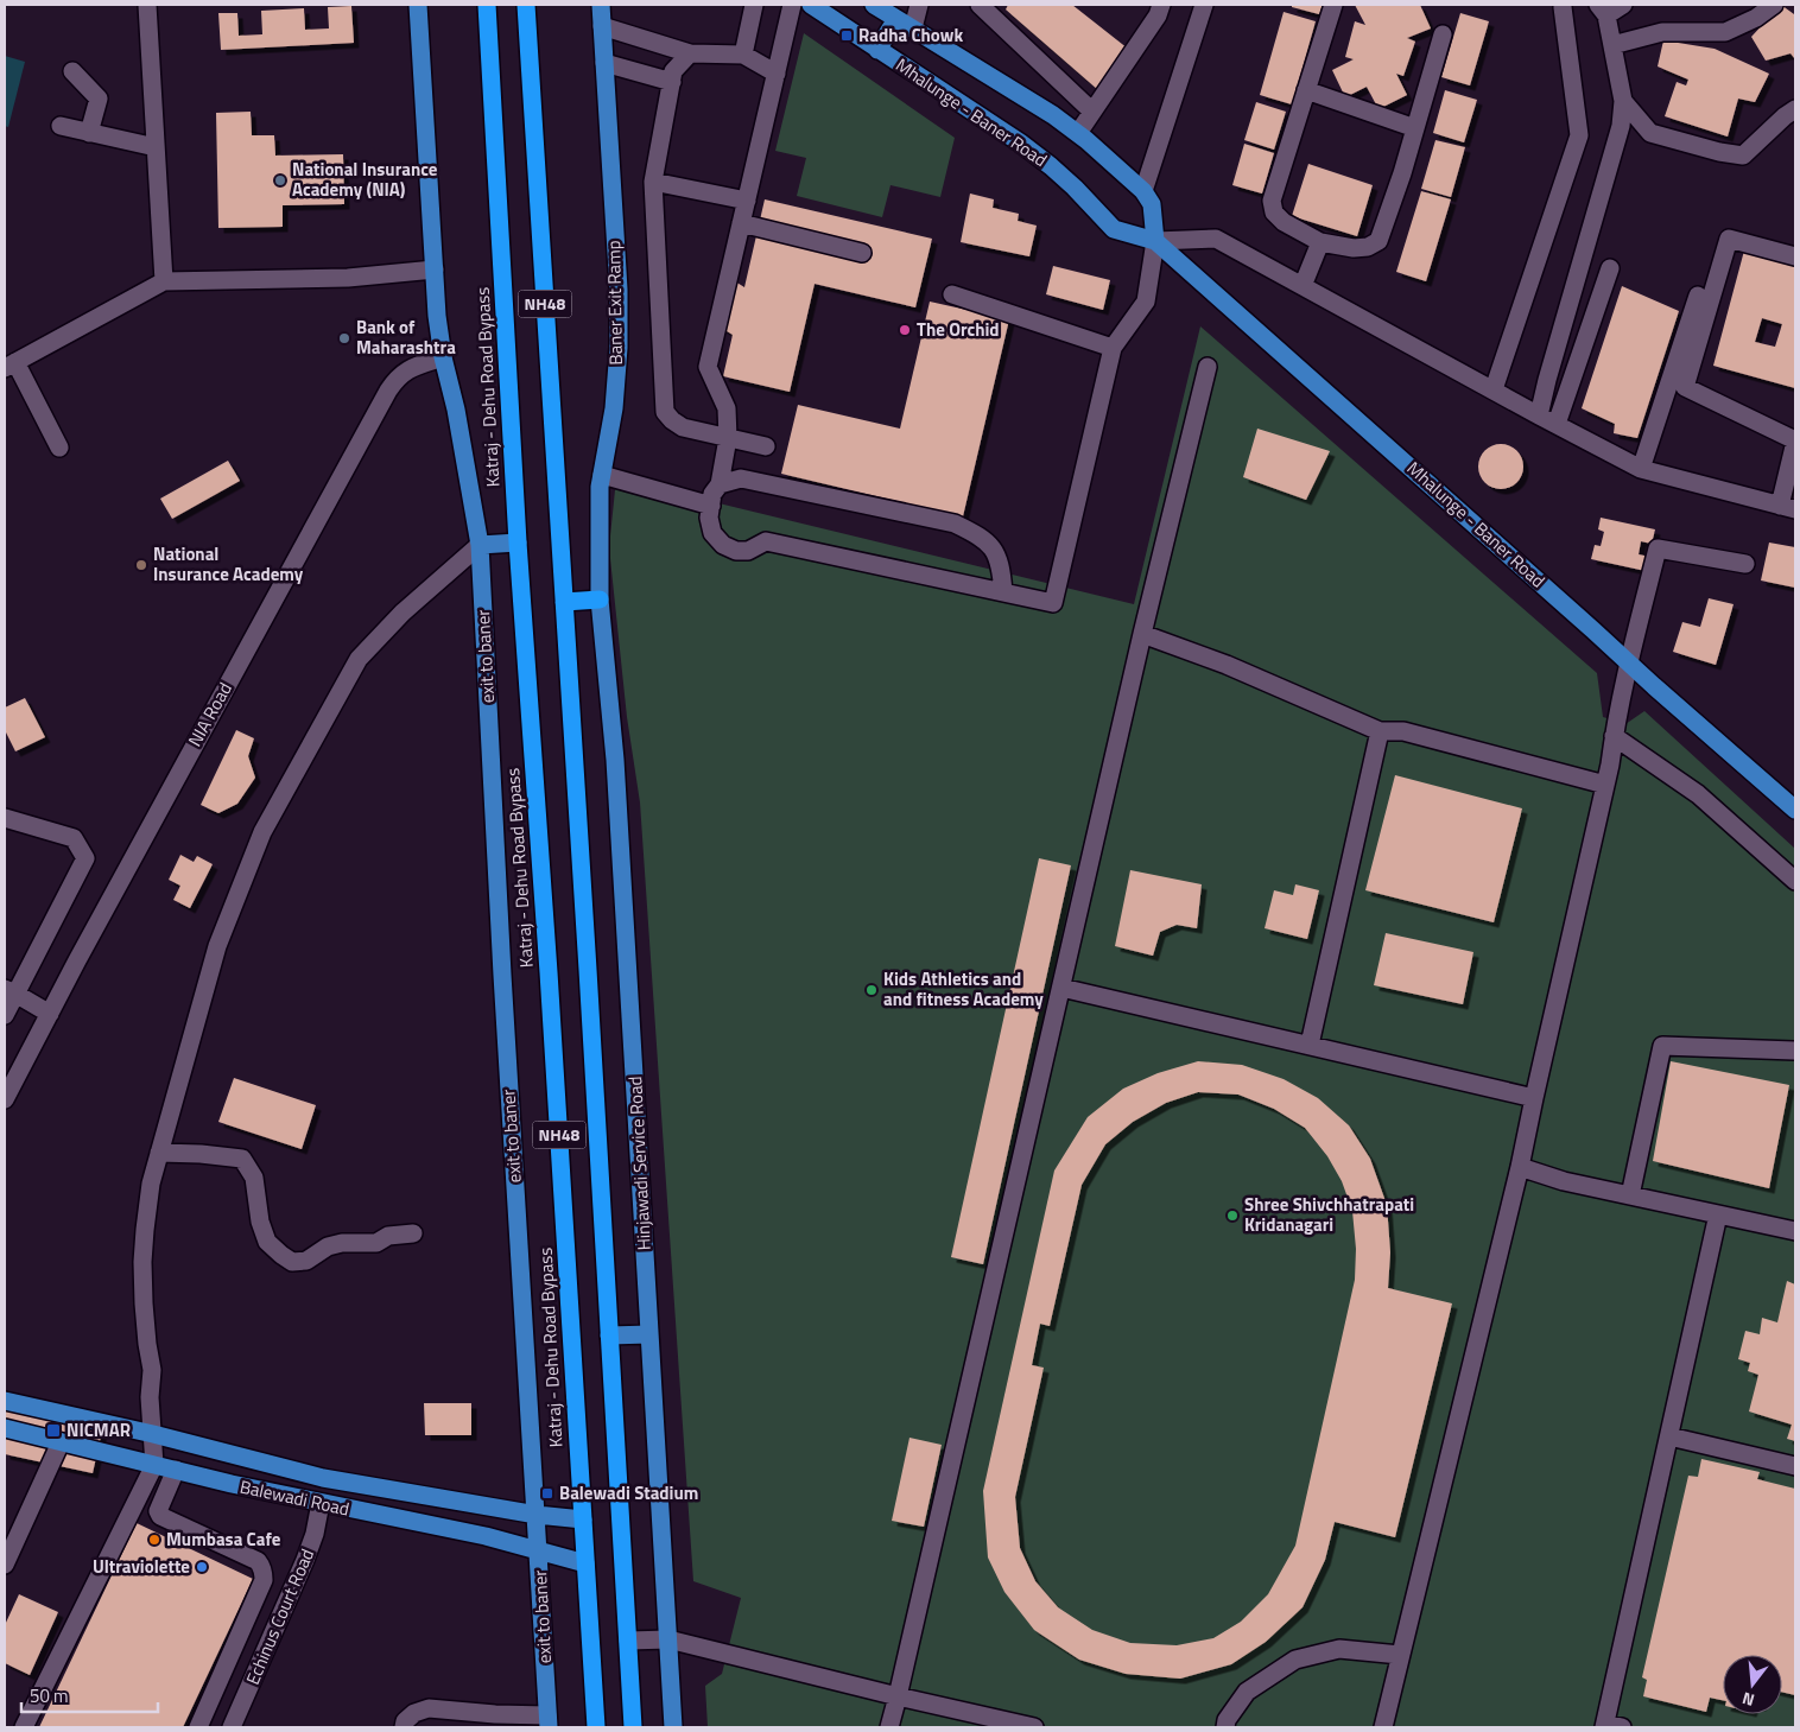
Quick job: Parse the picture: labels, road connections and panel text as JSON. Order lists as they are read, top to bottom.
{
  "streets": {
    "highway": ["NH48", "Katraj - Dehu Road Bypass"],
    "main road": [
      "Mhalunge - Baner Road",
      "Baner Exit Ramp",
      "exit to baner",
      "Hinjawadi Service Road",
      "Balewadi Road"
    ],
    "street": ["NIA Road", "Echinus Court Road"]
  },
  "crossings": [
    ["Baner Exit Ramp", "Hinjawadi Service Road"],
    ["Katraj - Dehu Road Bypass", "Balewadi Road"],
    ["exit to baner", "Balewadi Road"],
    ["Balewadi Road", "Echinus Court Road"]
  ],
  "places": {
    "transit": ["Radha Chowk", "NICMAR", "Balewadi Stadium"],
    "other": [
      "National Insurance Academy (NIA)",
      "The Orchid",
      "Bank of Maharashtra",
      "National Insurance Academy",
      "Kids Athletics and and fitness Academy",
      "Shree Shivchhatrapati Kridanagari",
      "Mumbasa Cafe",
      "Ultraviolette"
    ]
  },
  "scale_bar": "50 m",
  "north": "bottom"
}
